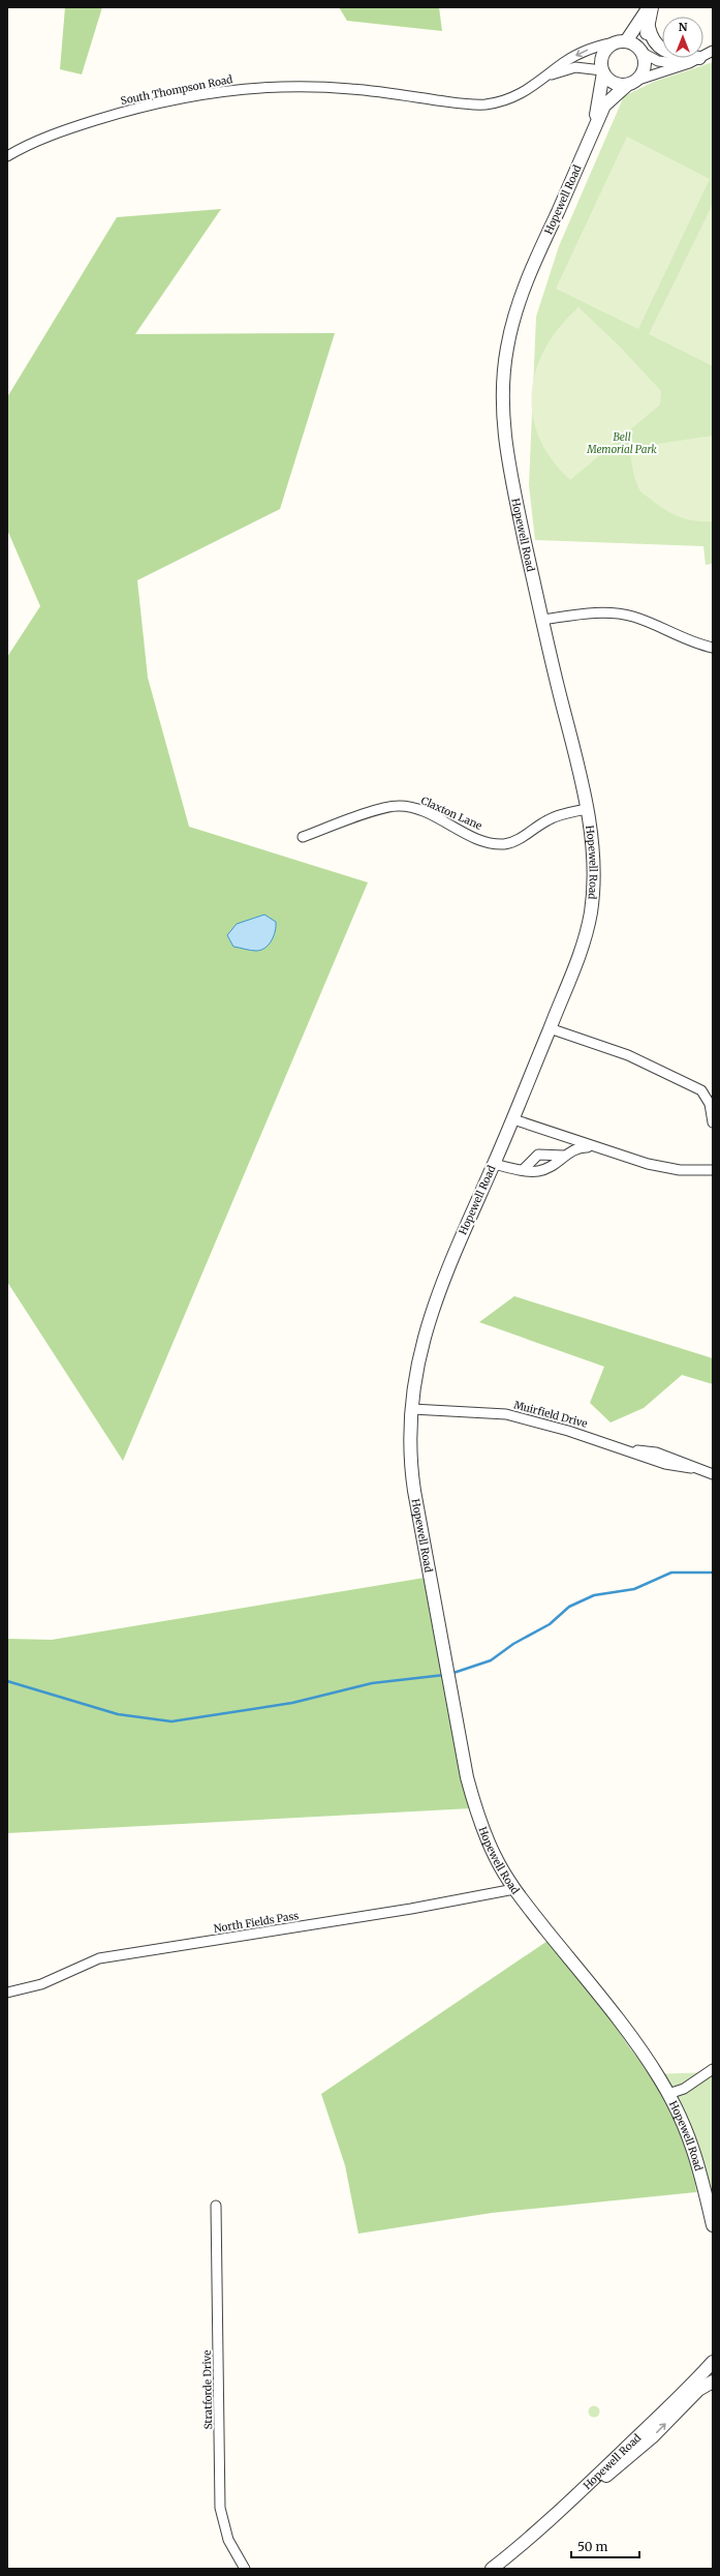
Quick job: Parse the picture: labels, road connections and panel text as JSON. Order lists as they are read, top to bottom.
{
  "streets": {
    "street": [
      "South Thompson Road",
      "Hopewell Road",
      "Claxton Lane",
      "Muirfield Drive",
      "North Fields Pass",
      "Stratforde Drive"
    ]
  },
  "crossings": [
    ["South Thompson Road", "Hopewell Road"],
    ["Hopewell Road", "Claxton Lane"],
    ["Hopewell Road", "Muirfield Drive"],
    ["Hopewell Road", "North Fields Pass"]
  ],
  "parks": ["Bell Memorial Park"],
  "scale_bar": "50 m",
  "north": "top"
}
